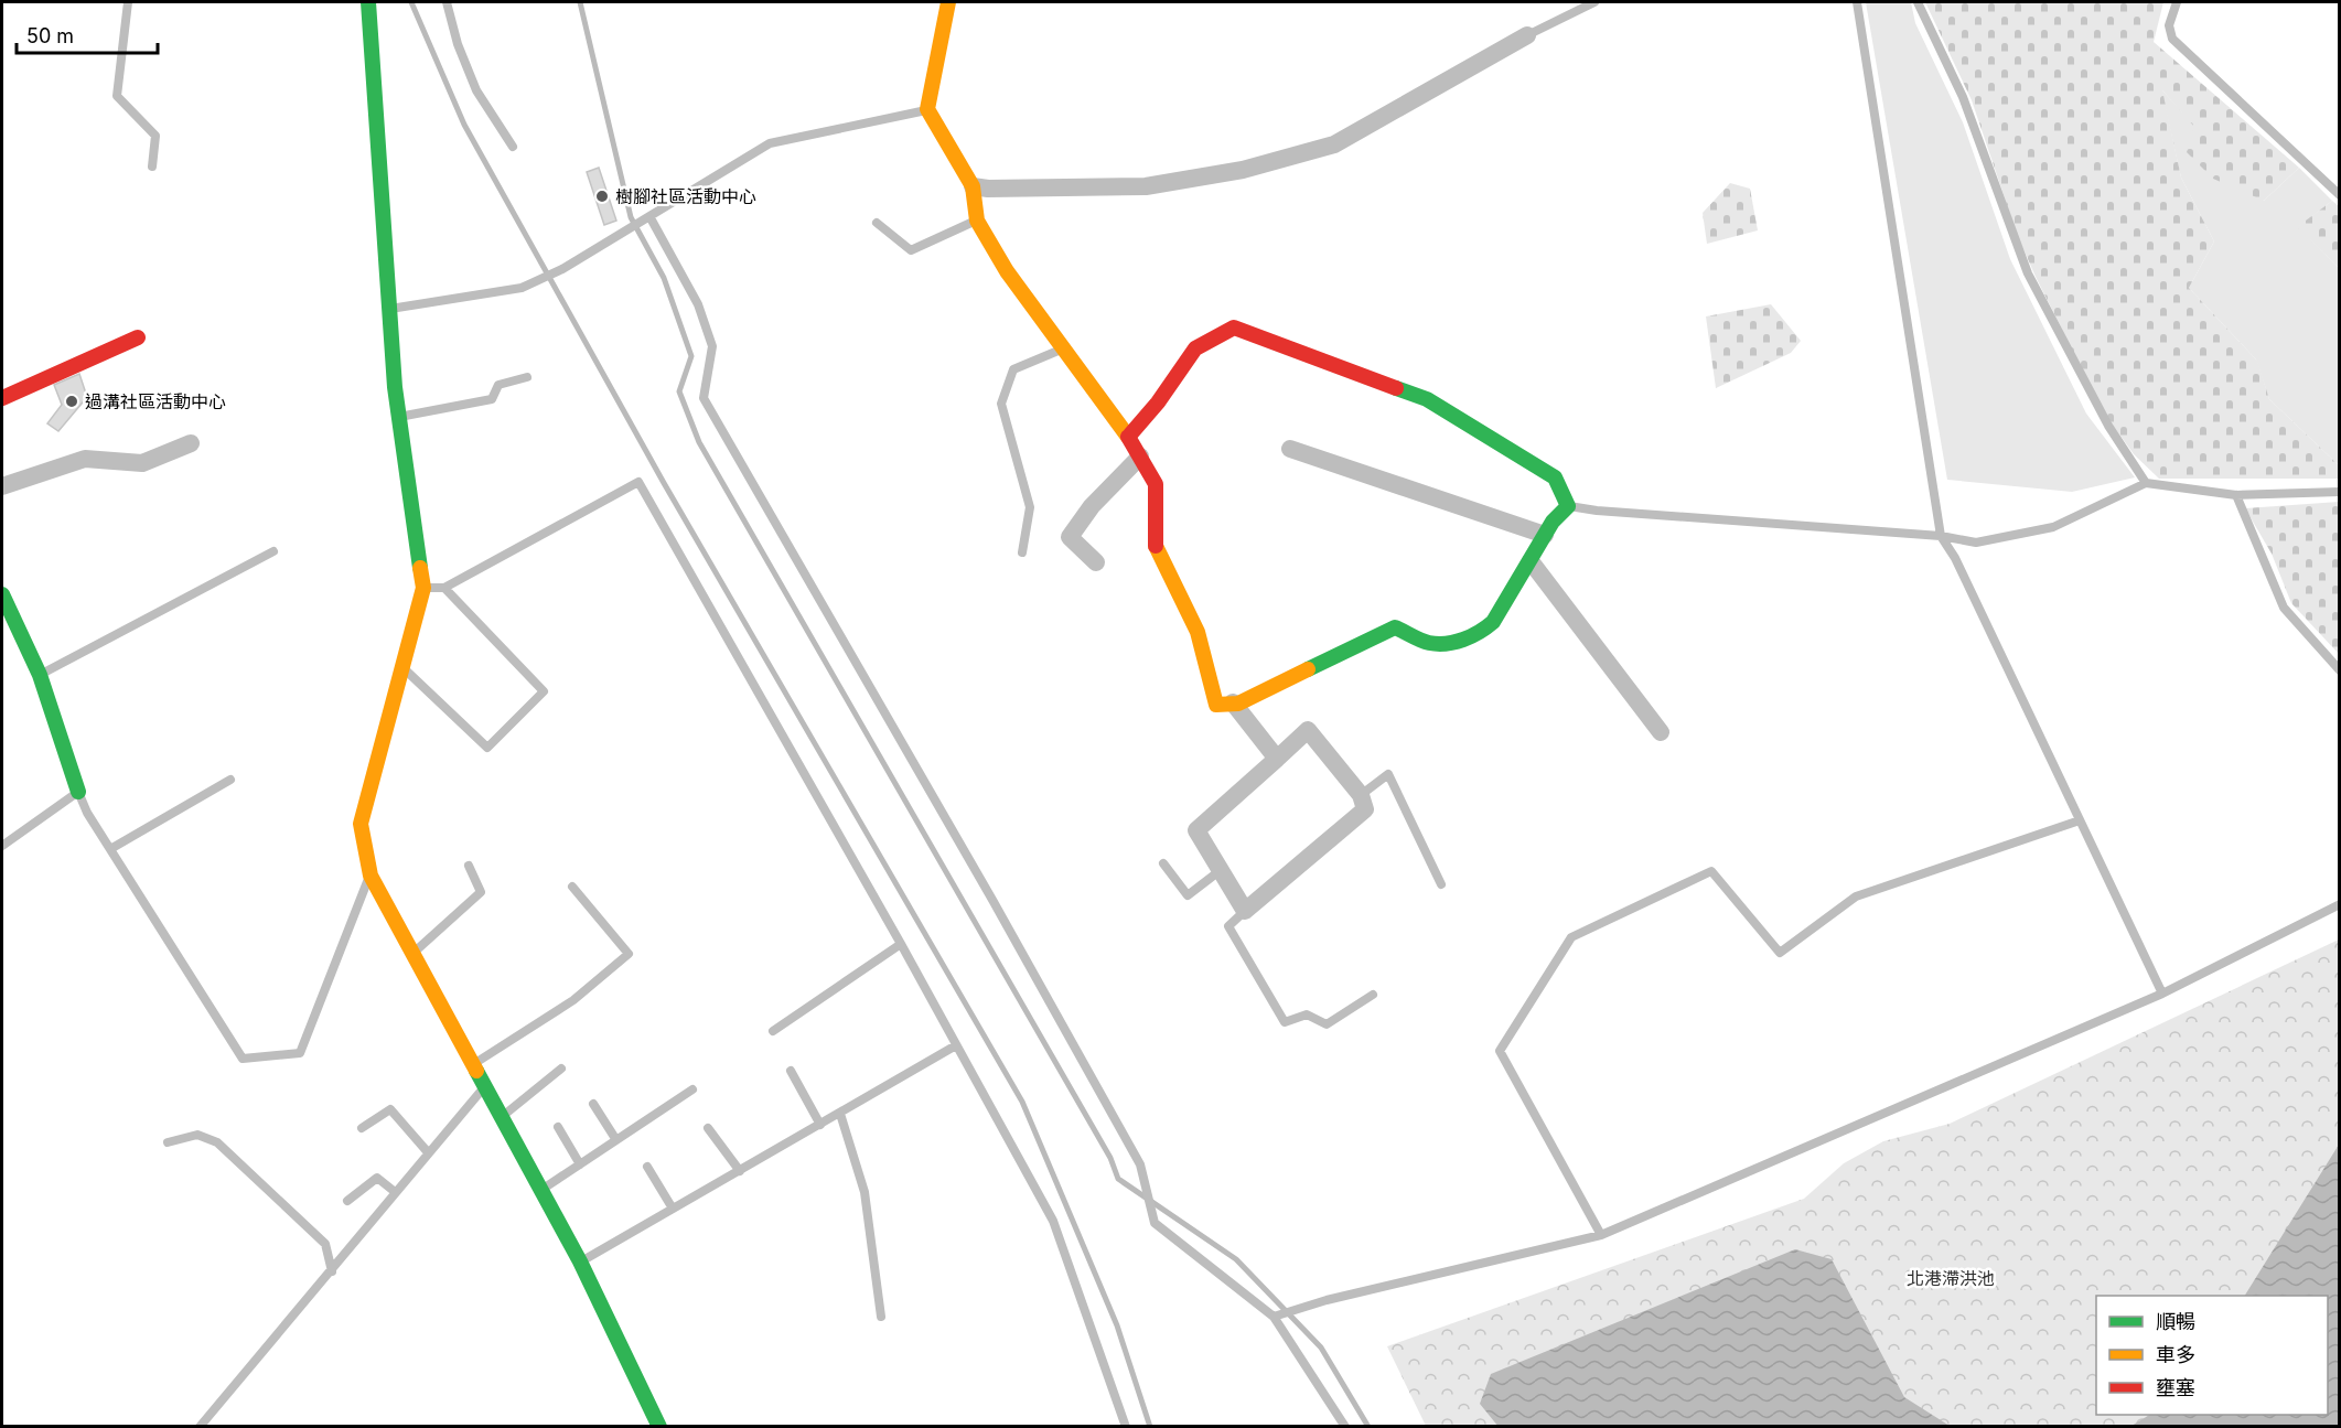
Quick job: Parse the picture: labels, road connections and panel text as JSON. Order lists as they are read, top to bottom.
{
  "parks": ["北港滯洪池"],
  "places": ["樹腳社區活動中心", "過溝社區活動中心"],
  "legend": ["順暢", "車多", "壅塞"],
  "scale_bar": "50 m"
}
